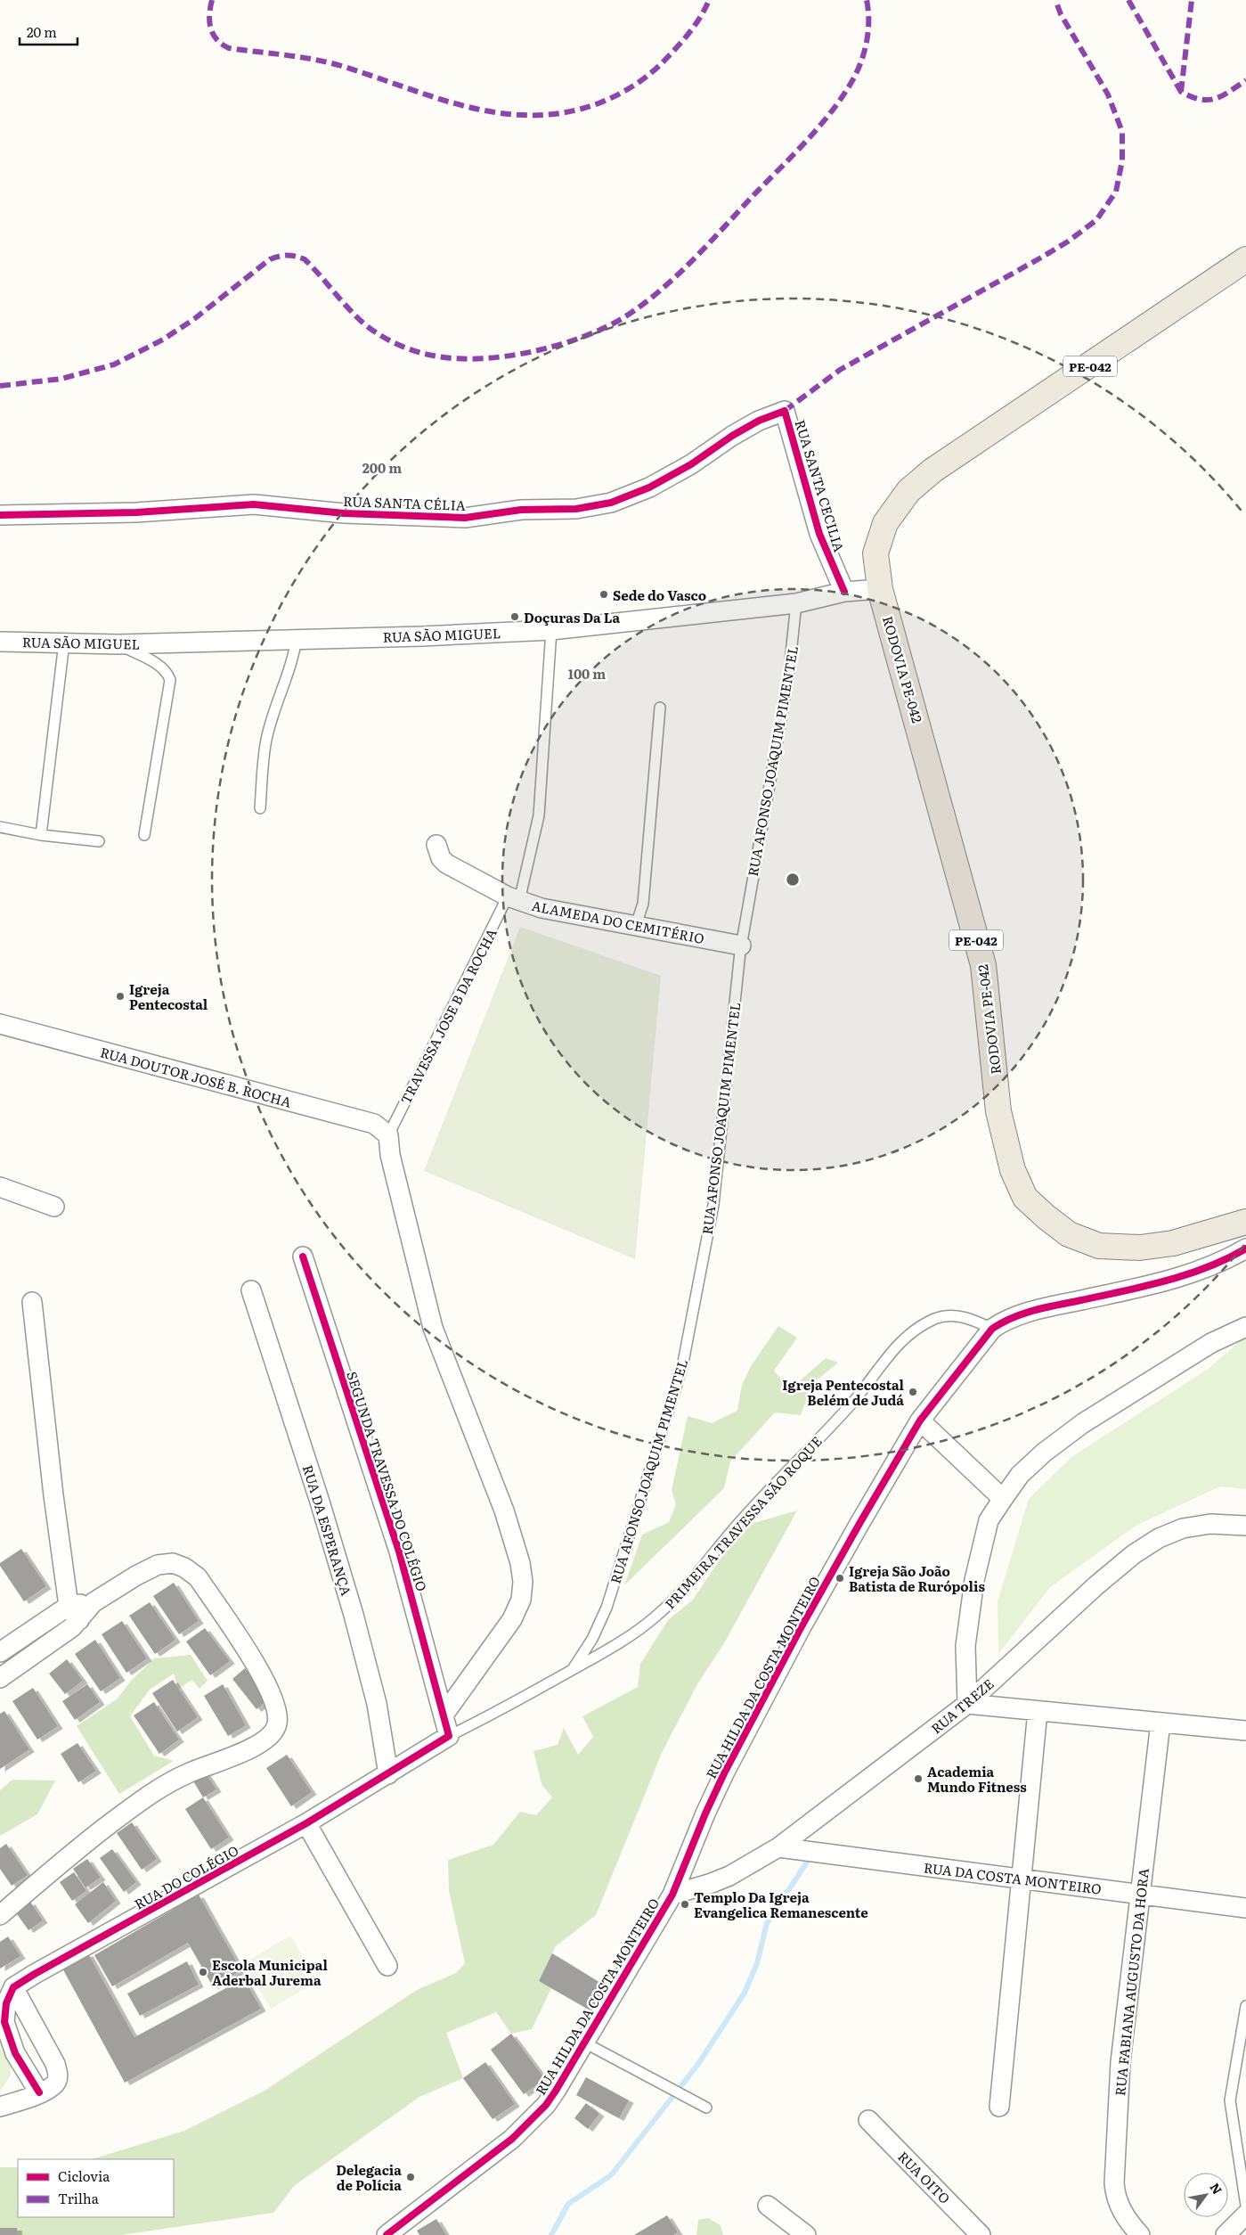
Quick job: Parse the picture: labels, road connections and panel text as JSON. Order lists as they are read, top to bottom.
{
  "streets": {
    "main road": ["PE-042", "RODOVIA PE-042"],
    "street": [
      "RUA SANTA CECILIA",
      "RUA SANTA CÉLIA",
      "RUA SÃO MIGUEL",
      "ALAMEDA DO CEMITÉRIO",
      "RUA DOUTOR JOSÉ B. ROCHA",
      "SEGUNDA TRAVESSA DO COLÉGIO",
      "RUA DA ESPERANÇA",
      "RUA HILDA DA COSTA MONTEIRO",
      "RUA TREZE",
      "RUA DO COLÉGIO",
      "RUA DA COSTA MONTEIRO",
      "RUA FABIANA AUGUSTO DA HORA",
      "RUA OITO"
    ],
    "lane": ["RUA AFONSO JOAQUIM PIMENTEL", "TRAVESSA JOSE B DA ROCHA", "PRIMEIRA TRAVESSA SÃO ROQUE"]
  },
  "crossings": [
    ["RUA SANTA CECILIA", "RUA SANTA CÉLIA"],
    ["RUA SANTA CECILIA", "RUA SÃO MIGUEL"],
    ["RUA SÃO MIGUEL", "RODOVIA PE-042"],
    ["RUA SÃO MIGUEL", "RUA AFONSO JOAQUIM PIMENTEL"],
    ["RUA SÃO MIGUEL", "TRAVESSA JOSE B DA ROCHA"],
    ["RUA AFONSO JOAQUIM PIMENTEL", "ALAMEDA DO CEMITÉRIO"],
    ["RUA AFONSO JOAQUIM PIMENTEL", "PRIMEIRA TRAVESSA SÃO ROQUE"],
    ["ALAMEDA DO CEMITÉRIO", "TRAVESSA JOSE B DA ROCHA"],
    ["TRAVESSA JOSE B DA ROCHA", "RUA DOUTOR JOSÉ B. ROCHA"],
    ["PRIMEIRA TRAVESSA SÃO ROQUE", "RUA HILDA DA COSTA MONTEIRO"],
    ["PRIMEIRA TRAVESSA SÃO ROQUE", "RUA DO COLÉGIO"],
    ["RUA DA ESPERANÇA", "RUA DO COLÉGIO"],
    ["RUA HILDA DA COSTA MONTEIRO", "RUA TREZE"],
    ["RUA TREZE", "RUA DA COSTA MONTEIRO"],
    ["RUA DA COSTA MONTEIRO", "RUA FABIANA AUGUSTO DA HORA"]
  ],
  "places": [
    "Sede do Vasco",
    "Doçuras Da La",
    "Igreja Pentecostal",
    "Igreja Pentecostal Belém de Judá",
    "Igreja São João Batista de Rurópolis",
    "Academia Mundo Fitness",
    "Templo Da Igreja Evangelica Remanescente",
    "Escola Municipal Aderbal Jurema",
    "Delegacia de Polícia"
  ],
  "legend": ["Ciclovia", "Trilha"],
  "scale_bar": "20 m",
  "north": "top right",
  "rings": ["200 m", "100 m"]
}
